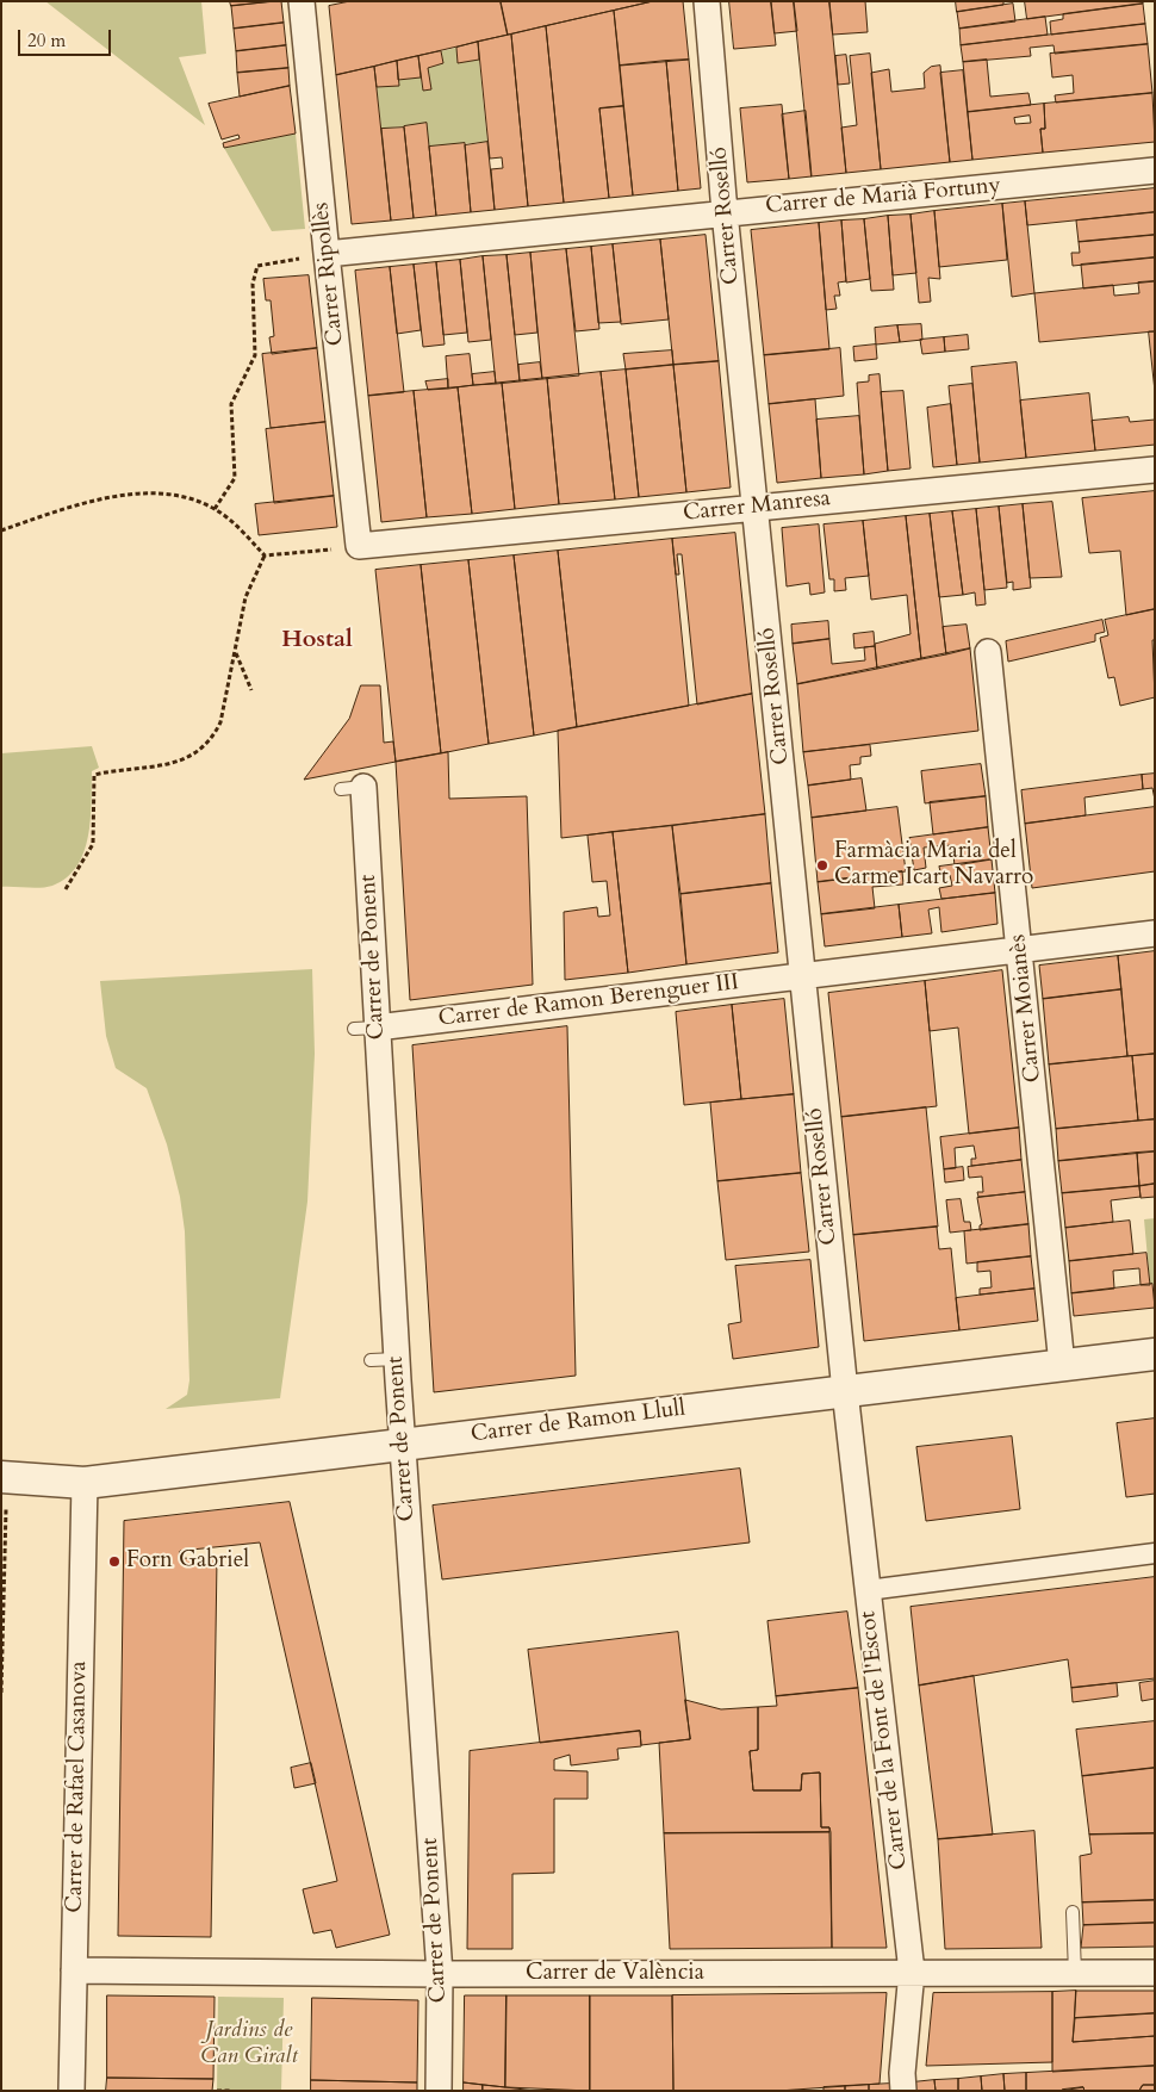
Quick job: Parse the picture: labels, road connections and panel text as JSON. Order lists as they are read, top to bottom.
{
  "streets": {
    "street": [
      "Carrer de Marià Fortuny",
      "Carrer Roselló",
      "Carrer Ripollès",
      "Carrer Manresa",
      "Carrer de Ponent",
      "Carrer de Ramon Berenguer III",
      "Carrer Moianès",
      "Carrer de Ramon Llull",
      "Carrer de la Font de l'Escot",
      "Carrer de Rafael Casanova",
      "Carrer de València"
    ]
  },
  "crossings": [
    ["Carrer de Marià Fortuny", "Carrer Roselló"],
    ["Carrer de Marià Fortuny", "Carrer Ripollès"],
    ["Carrer Roselló", "Carrer Manresa"],
    ["Carrer Roselló", "Carrer de Ramon Berenguer III"],
    ["Carrer Roselló", "Carrer de Ramon Llull"],
    ["Carrer Roselló", "Carrer de la Font de l'Escot"],
    ["Carrer Ripollès", "Carrer Manresa"],
    ["Carrer de Ponent", "Carrer de Ramon Berenguer III"],
    ["Carrer de Ponent", "Carrer de Ramon Llull"],
    ["Carrer de Ponent", "Carrer de València"],
    ["Carrer de Ramon Berenguer III", "Carrer Moianès"],
    ["Carrer Moianès", "Carrer de Ramon Llull"],
    ["Carrer de Ramon Llull", "Carrer de la Font de l'Escot"],
    ["Carrer de Ramon Llull", "Carrer de Rafael Casanova"],
    ["Carrer de la Font de l'Escot", "Carrer de València"],
    ["Carrer de Rafael Casanova", "Carrer de València"]
  ],
  "districts": ["Hostal"],
  "parks": ["Jardins de Can Giralt"],
  "places": ["Farmàcia Maria del Carme Icart Navarro", "Forn Gabriel"],
  "scale_bar": "20 m"
}
